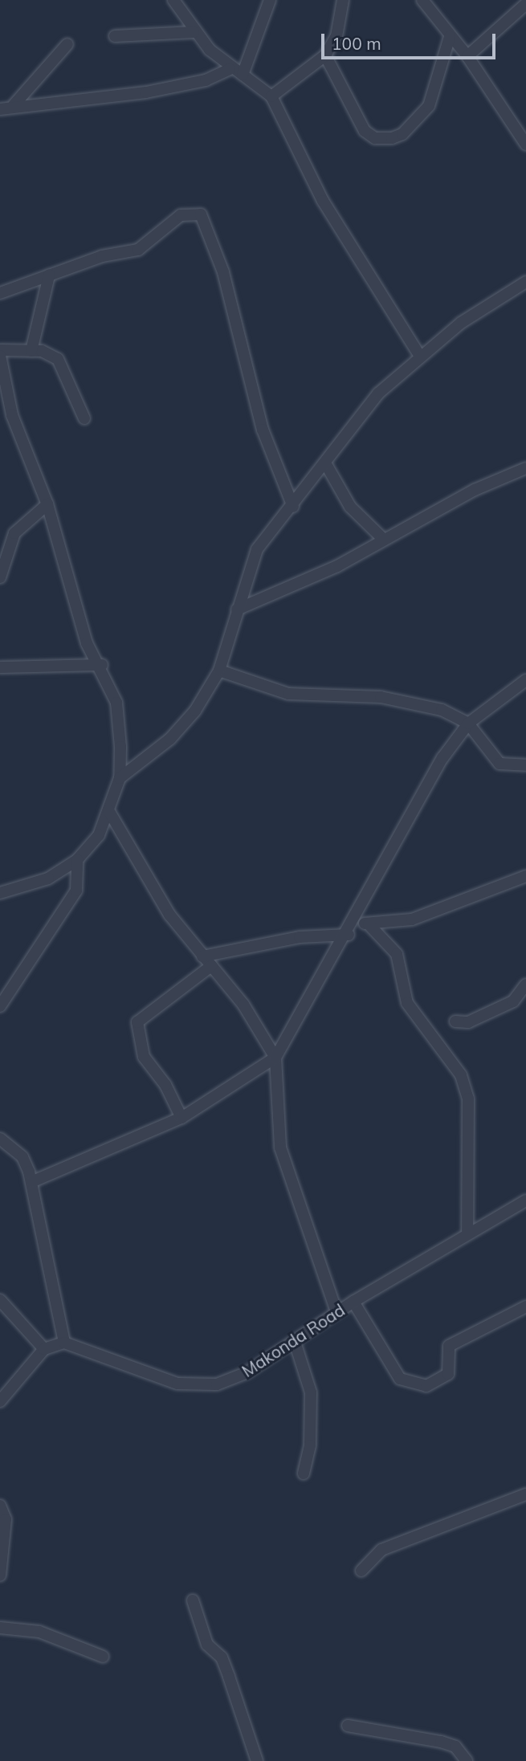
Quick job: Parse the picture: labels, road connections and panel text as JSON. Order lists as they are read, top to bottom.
{
  "streets": {
    "street": ["Makonda Road"]
  },
  "scale_bar": "100 m"
}
